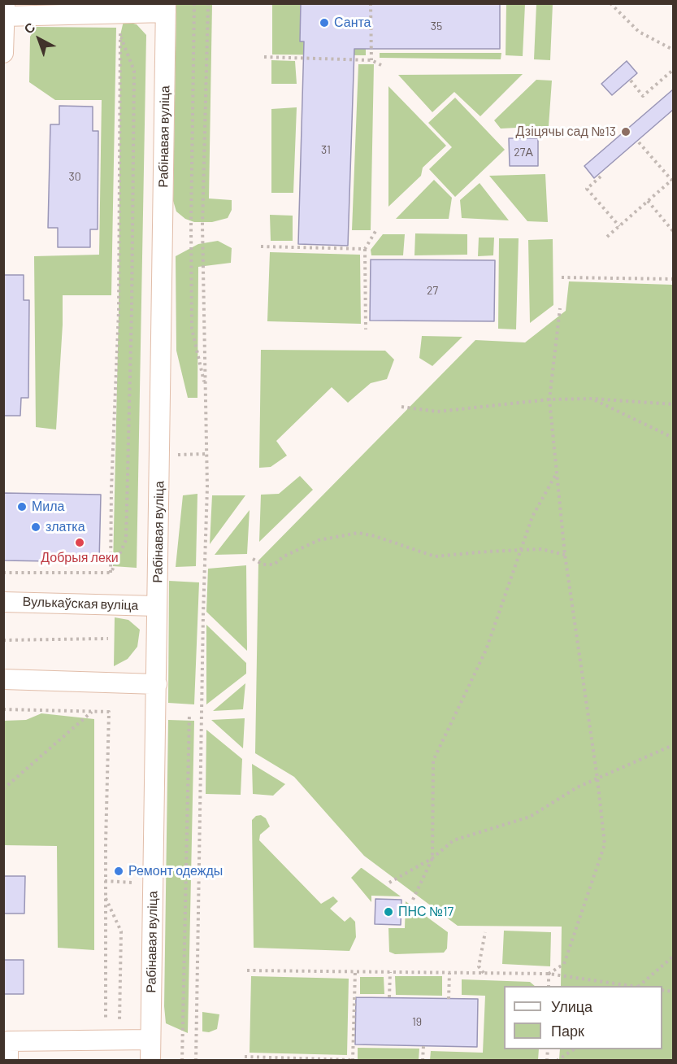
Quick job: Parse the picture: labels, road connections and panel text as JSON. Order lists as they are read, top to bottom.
{
  "streets": {
    "street": ["Рабінавая вуліца", "Вулькаўская вуліца"]
  },
  "crossings": [
    ["Рабінавая вуліца", "Вулькаўская вуліца"]
  ],
  "places": [
    "Санта",
    "Дзіцячы сад №13",
    "Мила",
    "златка",
    "Добрыя леки",
    "Ремонт одежды",
    "ПНС №17"
  ],
  "house_numbers": [
    "35",
    "31",
    "27А",
    "30",
    "27",
    "19"
  ],
  "legend": ["Улица", "Парк"],
  "north": "top left"
}
